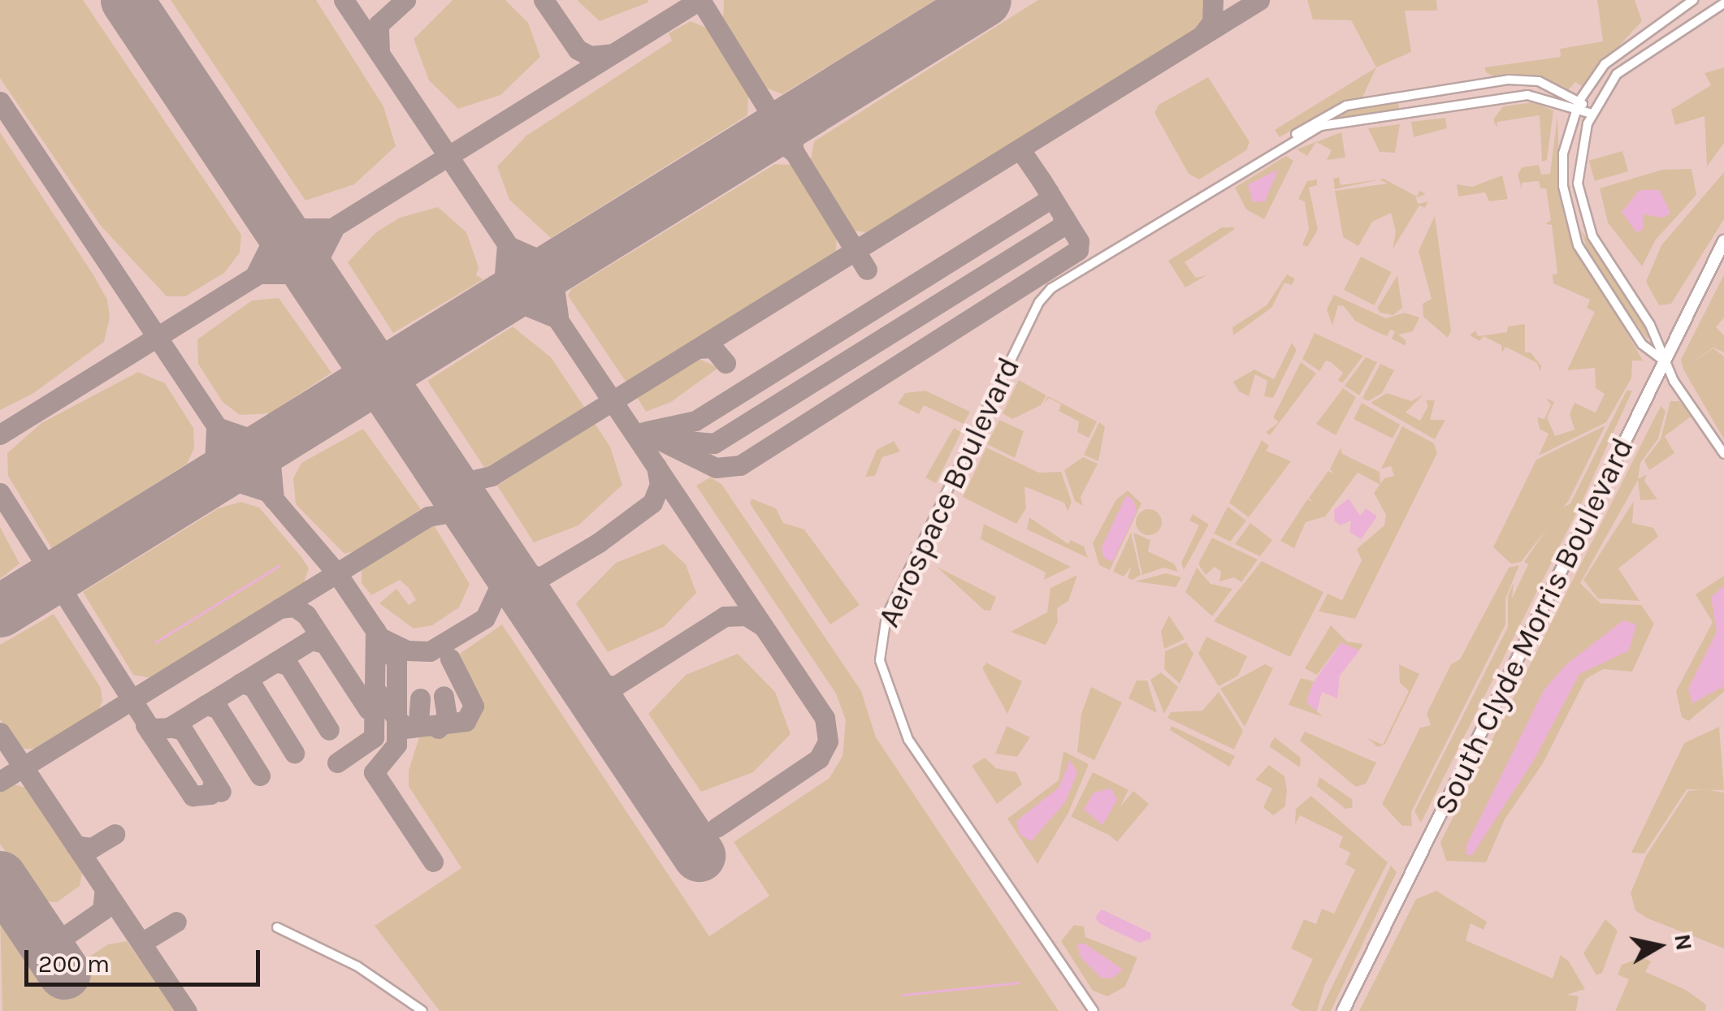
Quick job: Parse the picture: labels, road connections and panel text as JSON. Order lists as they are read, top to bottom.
{
  "streets": {
    "main road": ["South Clyde Morris Boulevard"],
    "street": ["Aerospace Boulevard"]
  },
  "scale_bar": "200 m",
  "north": "right"
}
